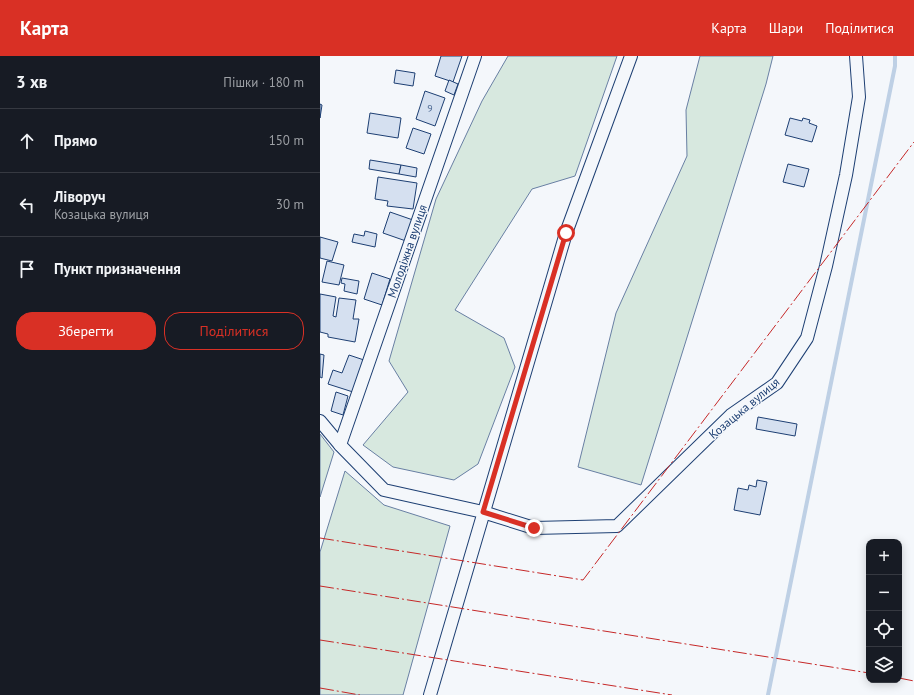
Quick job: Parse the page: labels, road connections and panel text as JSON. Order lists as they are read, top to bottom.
{
  "streets": {
    "street": ["Молодіжна вулиця", "Козацька вулиця"]
  },
  "crossings": [
    ["Молодіжна вулиця", "Козацька вулиця"]
  ],
  "house_numbers": ["9"],
  "page": {
    "header": "Карта",
    "nav": ["Карта", "Шари", "Поділитися"],
    "heading": ["3 хв", "Пішки · 180 m"],
    "list": [
      ["Прямо", "150 m"],
      ["Ліворуч", "Козацька вулиця", "30 m"],
      "Пункт призначення"
    ],
    "buttons": ["Зберегти", "Поділитися"],
    "map_buttons": ["+", "−"]
  }
}
